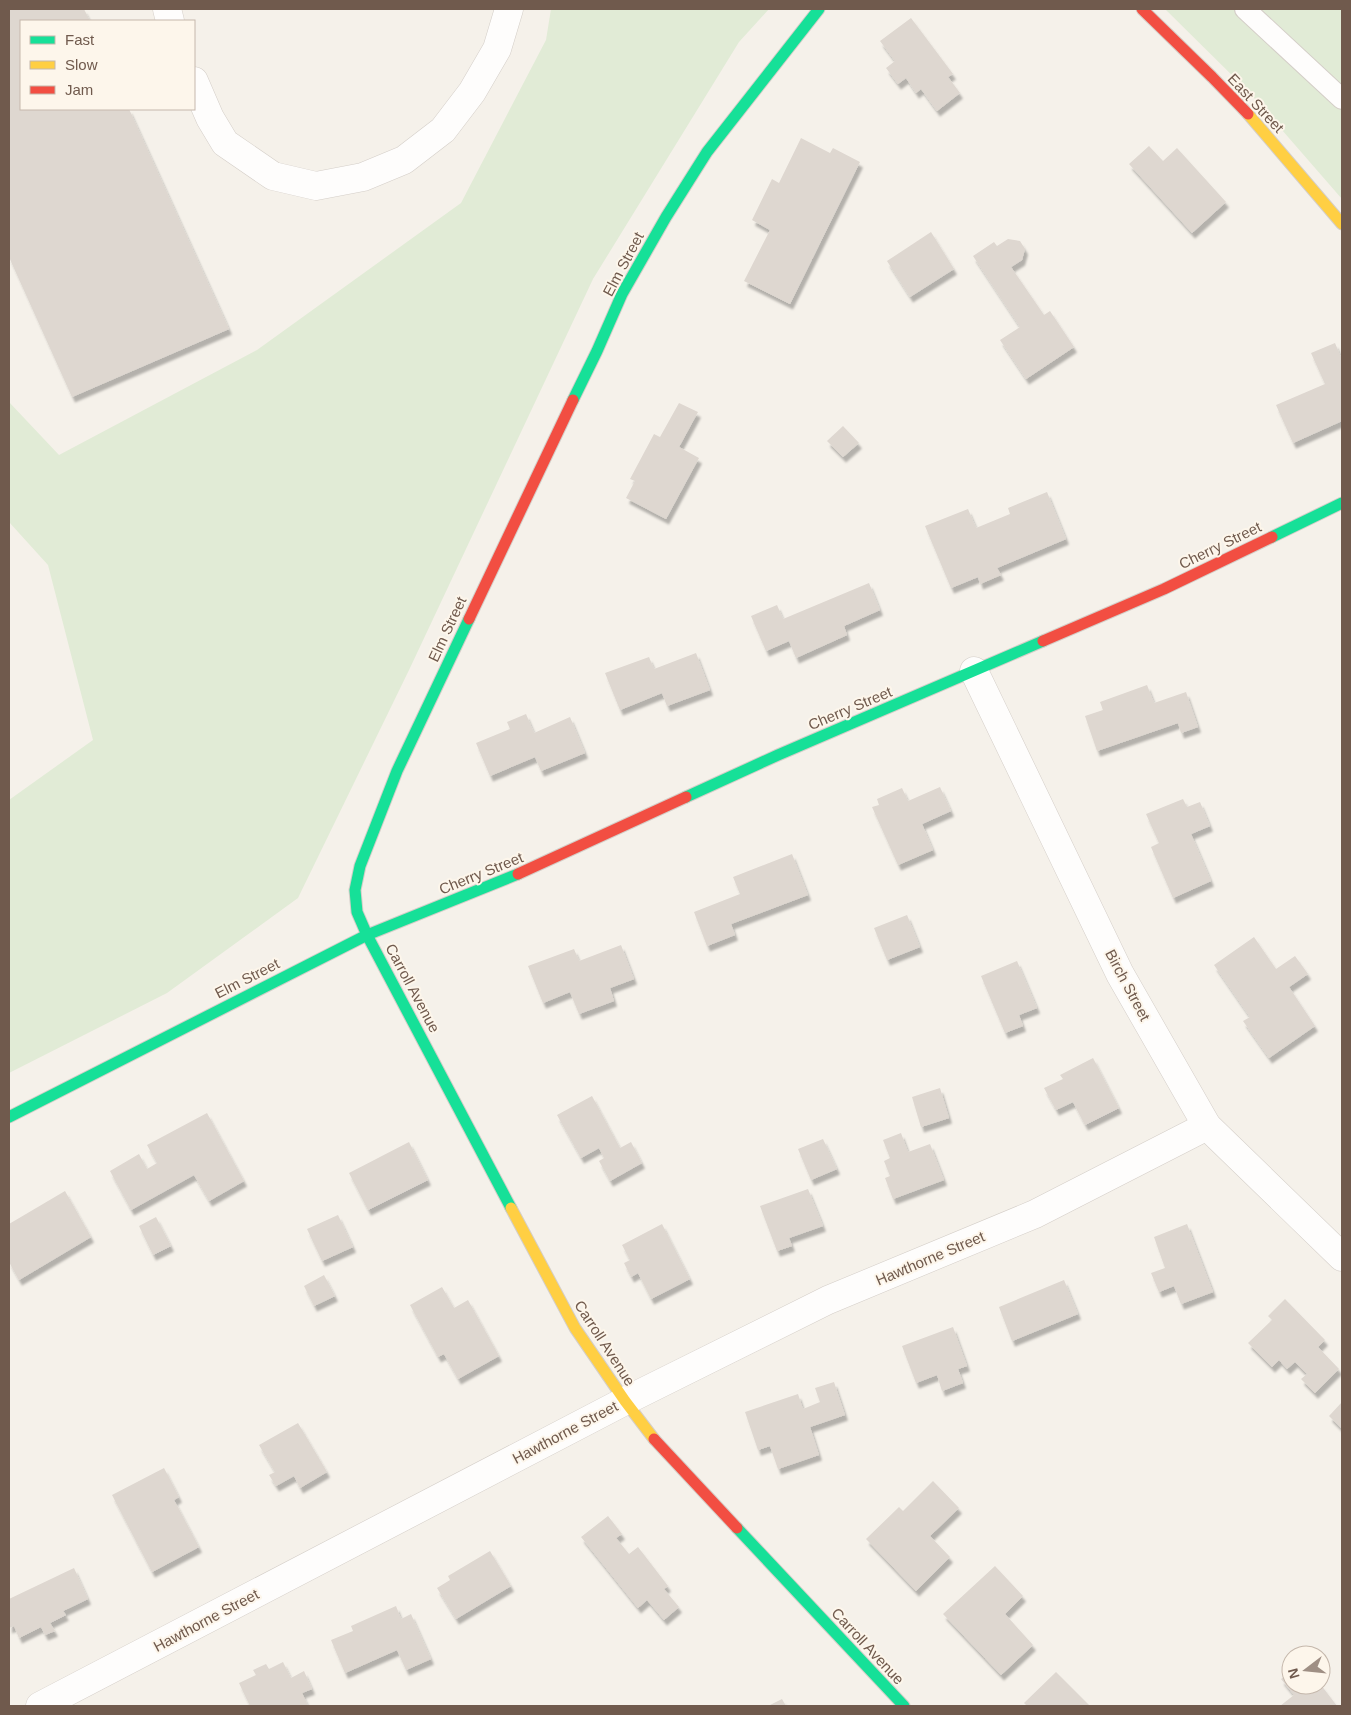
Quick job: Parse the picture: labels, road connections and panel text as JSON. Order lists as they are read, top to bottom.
{
  "streets": {
    "street": [
      "East Street",
      "Elm Street",
      "Cherry Street",
      "Birch Street",
      "Carroll Avenue",
      "Hawthorne Street"
    ]
  },
  "crossings": [
    ["Elm Street", "Cherry Street"],
    ["Elm Street", "Carroll Avenue"],
    ["Cherry Street", "Birch Street"],
    ["Cherry Street", "Carroll Avenue"],
    ["Birch Street", "Hawthorne Street"],
    ["Carroll Avenue", "Hawthorne Street"]
  ],
  "legend": ["Fast", "Slow", "Jam"],
  "north": "left"
}
